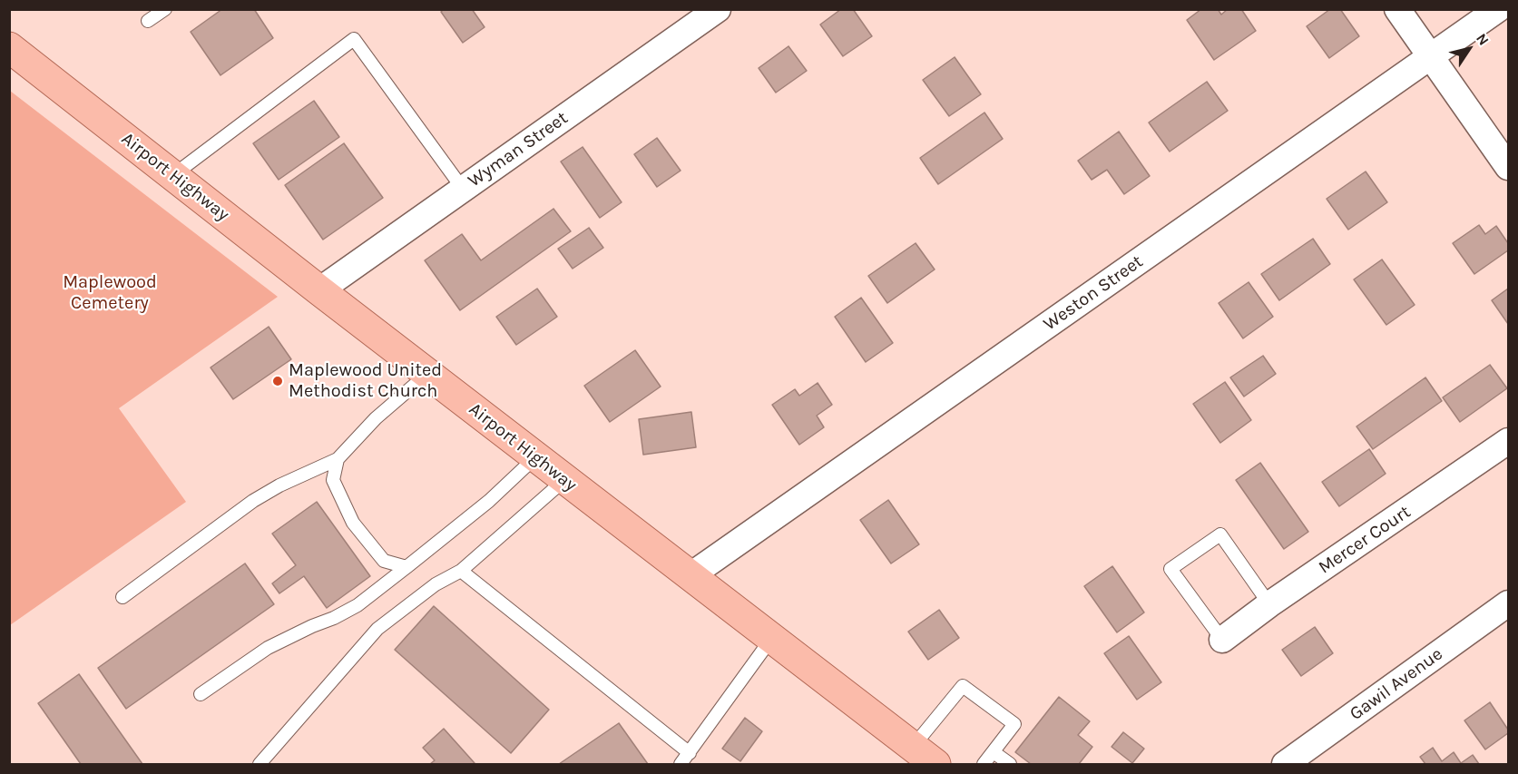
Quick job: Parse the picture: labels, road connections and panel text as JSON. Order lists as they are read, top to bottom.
{
  "streets": {
    "main road": ["Airport Highway"],
    "street": [
      "Wyman Street",
      "Weston Street",
      "Mercer Court",
      "Gawil Avenue"
    ]
  },
  "crossings": [
    ["Wyman Street", "Airport Highway"],
    ["Airport Highway", "Weston Street"]
  ],
  "parks": ["Maplewood Cemetery"],
  "places": ["Maplewood United Methodist Church"],
  "north": "top right"
}
